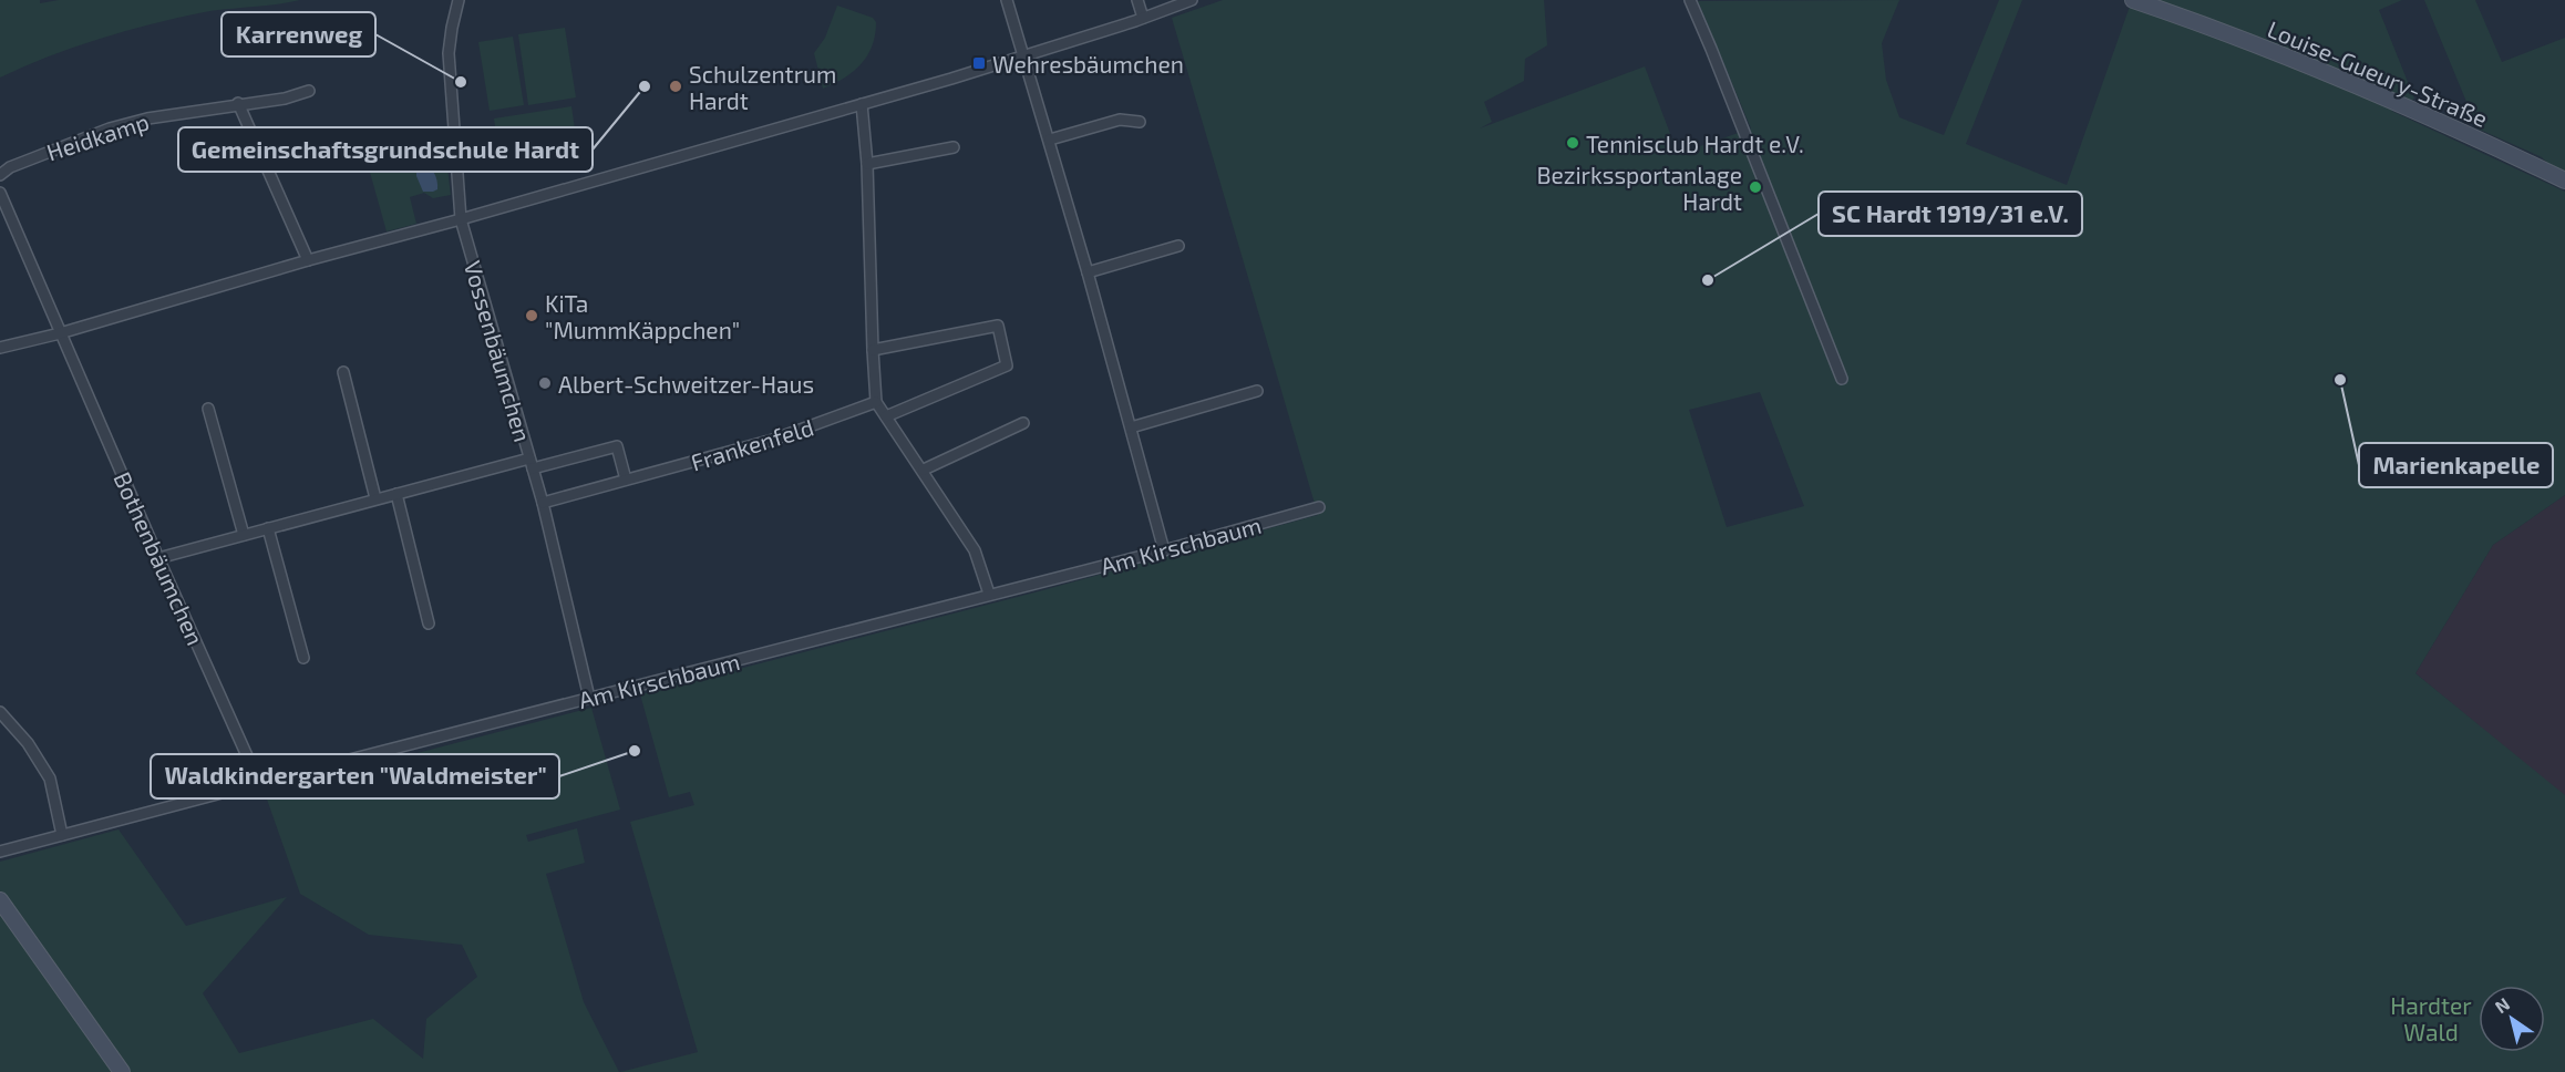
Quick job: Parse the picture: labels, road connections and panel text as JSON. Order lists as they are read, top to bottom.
{
  "streets": {
    "street": [
      "Louise-Gueury-Straße",
      "Heidkamp",
      "Vossenbäumchen",
      "Frankenfeld",
      "Am Kirschbaum",
      "Bothenbäumchen"
    ]
  },
  "crossings": [
    ["Vossenbäumchen", "Frankenfeld"],
    ["Vossenbäumchen", "Am Kirschbaum"],
    ["Am Kirschbaum", "Bothenbäumchen"]
  ],
  "parks": ["Hardter Wald"],
  "places": {
    "transit": ["Wehresbäumchen"],
    "other": [
      "Karrenweg",
      "Gemeinschaftsgrundschule Hardt",
      "Schulzentrum Hardt",
      "Tennisclub Hardt e.V.",
      "Bezirkssportanlage Hardt",
      "SC Hardt 1919/31 e.V.",
      "KiTa \"MummKäppchen\"",
      "Marienkapelle",
      "Albert-Schweitzer-Haus",
      "Waldkindergarten \"Waldmeister\""
    ]
  },
  "north": "top left"
}
